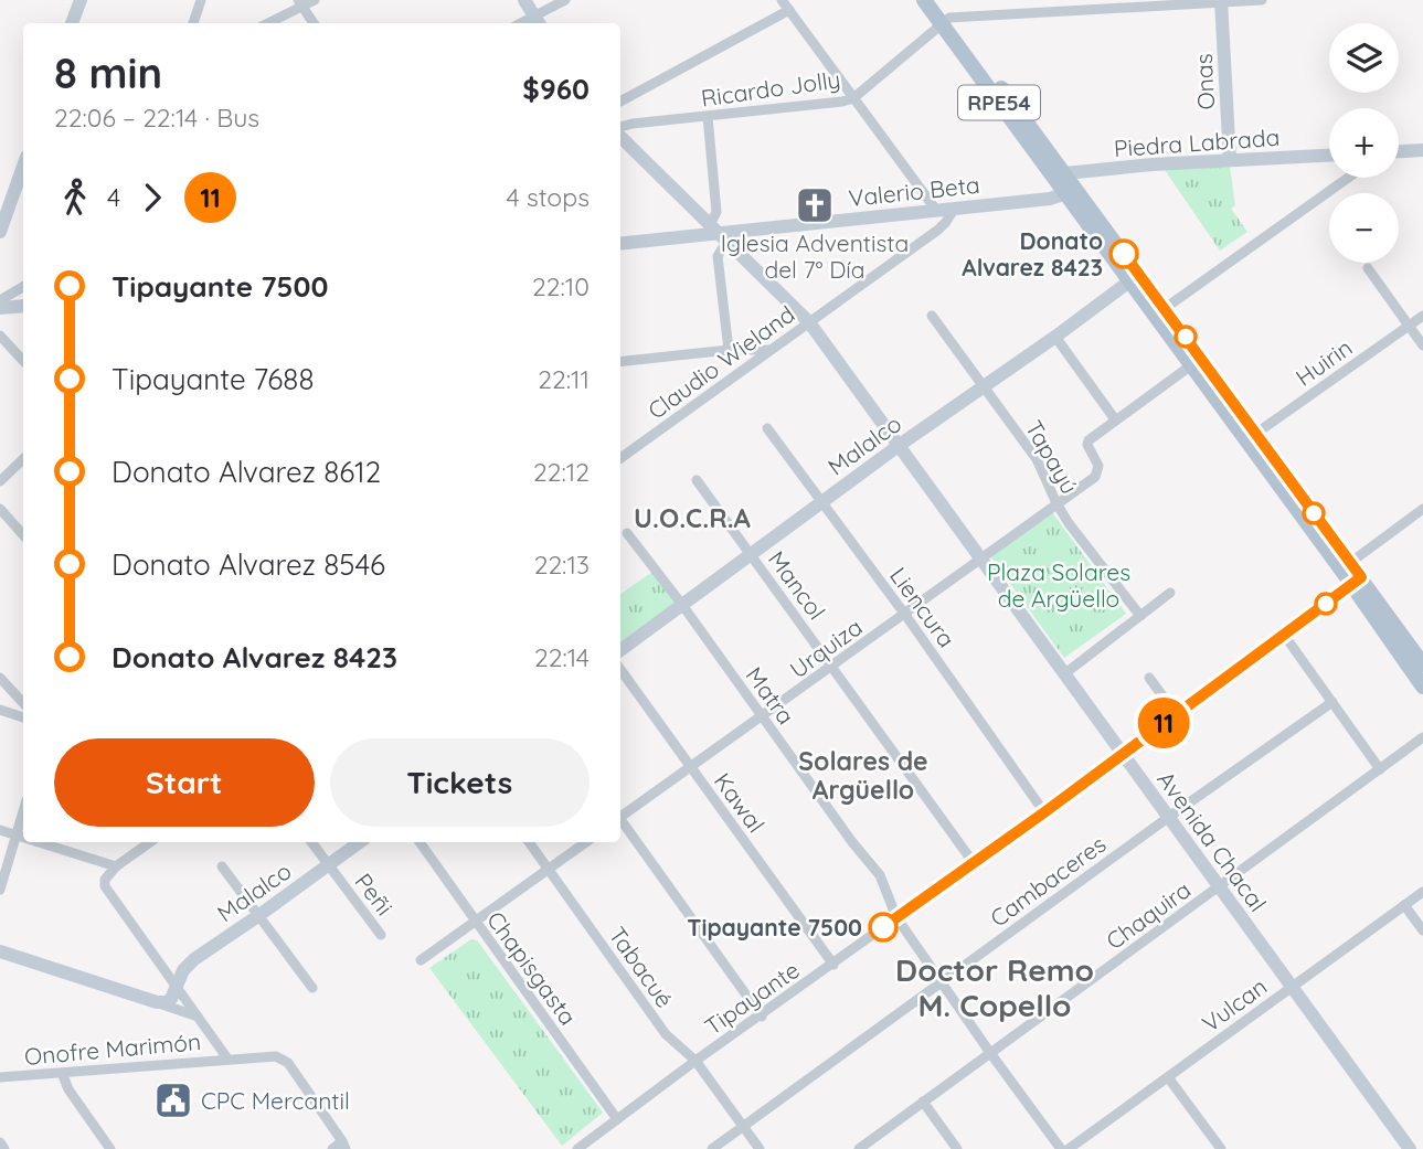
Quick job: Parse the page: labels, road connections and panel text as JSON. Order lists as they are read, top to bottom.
{
  "streets": {
    "main road": [
      "Onas",
      "RPE54",
      "Piedra Labrada",
      "Valerio Beta",
      "Malalco",
      "Avenida Chacal"
    ],
    "street": [
      "Ricardo Jolly",
      "Claudio Wieland",
      "Huirin",
      "Tapayú",
      "Mancol",
      "Liencura",
      "Urquiza",
      "Matra",
      "Kawal",
      "Cambaceres",
      "Peñi",
      "Chaquira",
      "Tabacué",
      "Chapisgasta",
      "Tipayante",
      "Vulcan",
      "Onofre Marimón"
    ]
  },
  "crossings": [
    ["Onas", "Piedra Labrada"],
    ["Ricardo Jolly", "RPE54"],
    ["RPE54", "Piedra Labrada"],
    ["RPE54", "Valerio Beta"],
    ["RPE54", "Huirin"],
    ["RPE54", "Malalco"],
    ["RPE54", "Tipayante"],
    ["Piedra Labrada", "Valerio Beta"],
    ["Valerio Beta", "Claudio Wieland"],
    ["Valerio Beta", "Avenida Chacal"],
    ["Claudio Wieland", "Avenida Chacal"],
    ["Malalco", "Tapayú"],
    ["Malalco", "Mancol"],
    ["Malalco", "Liencura"],
    ["Malalco", "Matra"],
    ["Malalco", "Avenida Chacal"],
    ["Malalco", "Peñi"],
    ["Tapayú", "Urquiza"],
    ["Mancol", "Urquiza"],
    ["Mancol", "Tipayante"],
    ["Liencura", "Urquiza"],
    ["Liencura", "Tipayante"],
    ["Urquiza", "Matra"],
    ["Urquiza", "Kawal"],
    ["Urquiza", "Avenida Chacal"],
    ["Matra", "Cambaceres"],
    ["Matra", "Chaquira"],
    ["Matra", "Tipayante"],
    ["Kawal", "Tipayante"],
    ["Avenida Chacal", "Cambaceres"],
    ["Avenida Chacal", "Chaquira"],
    ["Avenida Chacal", "Tipayante"],
    ["Avenida Chacal", "Vulcan"],
    ["Cambaceres", "Tabacué"],
    ["Tabacué", "Tipayante"],
    ["Chapisgasta", "Tipayante"]
  ],
  "districts": ["U.O.C.R.A", "Solares de Argüello", "Doctor Remo M. Copello"],
  "parks": ["Plaza Solares de Argüello"],
  "places": {
    "church": ["Iglesia Adventista del 7° Día"],
    "other": ["Donato Alvarez 8423", "Tipayante 7500"],
    "public building": ["CPC Mercantil"]
  },
  "lines": ["bus line 11"],
  "page": {
    "on_map": "11",
    "map_buttons": ["+", "−"],
    "heading": ["8 min", "22:06 – 22:14 · Bus", "$960"],
    "legs": ["4", "11", "4 stops"],
    "list": [
      {
        "name": "Tipayante 7500",
        "value": "22:10"
      },
      {
        "name": "Tipayante 7688",
        "value": "22:11"
      },
      {
        "name": "Donato Alvarez 8612",
        "value": "22:12"
      },
      {
        "name": "Donato Alvarez 8546",
        "value": "22:13"
      },
      {
        "name": "Donato Alvarez 8423",
        "value": "22:14"
      }
    ],
    "buttons": ["Start", "Tickets"]
  }
}
